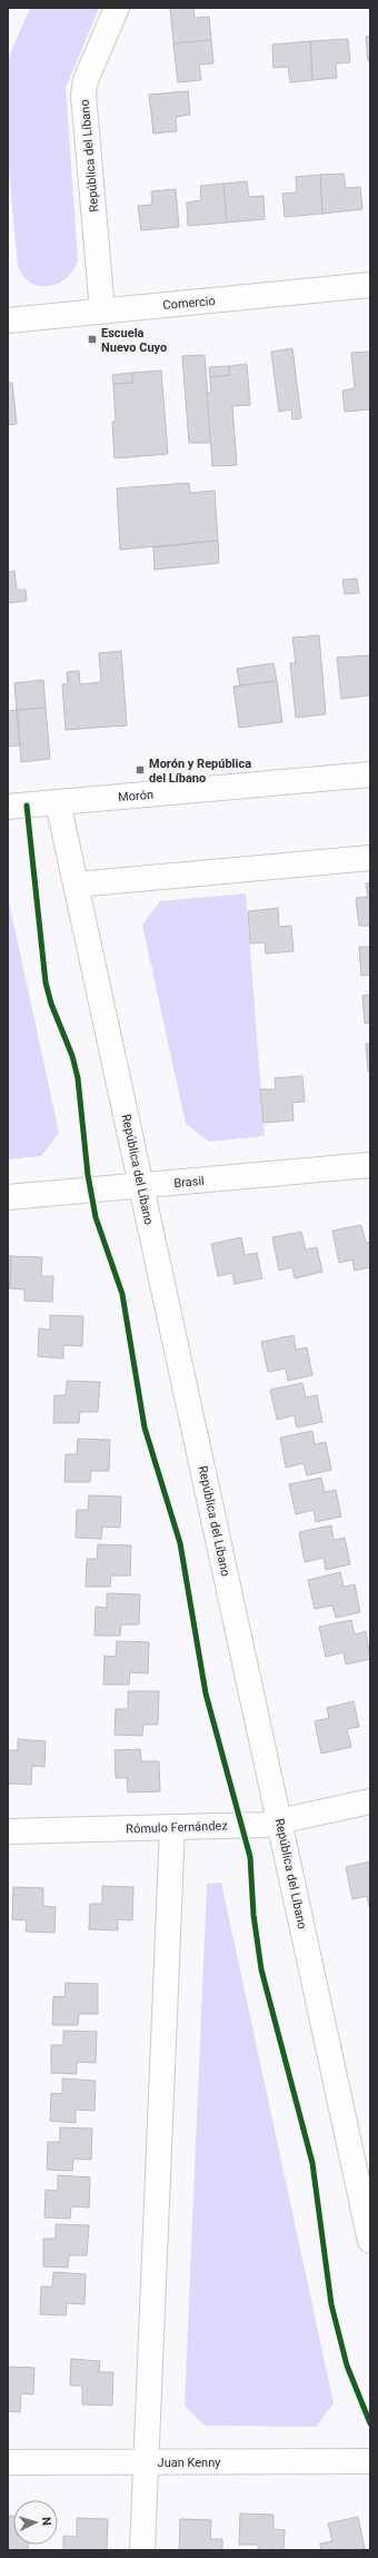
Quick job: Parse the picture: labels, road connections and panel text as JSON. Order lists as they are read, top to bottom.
{
  "streets": {
    "street": [
      "República del Líbano",
      "Comercio",
      "Morón",
      "Brasil",
      "Rómulo Fernández",
      "Juan Kenny"
    ]
  },
  "crossings": [
    ["República del Líbano", "Comercio"],
    ["República del Líbano", "Morón"],
    ["República del Líbano", "Brasil"],
    ["República del Líbano", "Rómulo Fernández"]
  ],
  "places": {
    "transit": ["Escuela Nuevo Cuyo", "Morón y República del Líbano"]
  },
  "north": "right"
}
